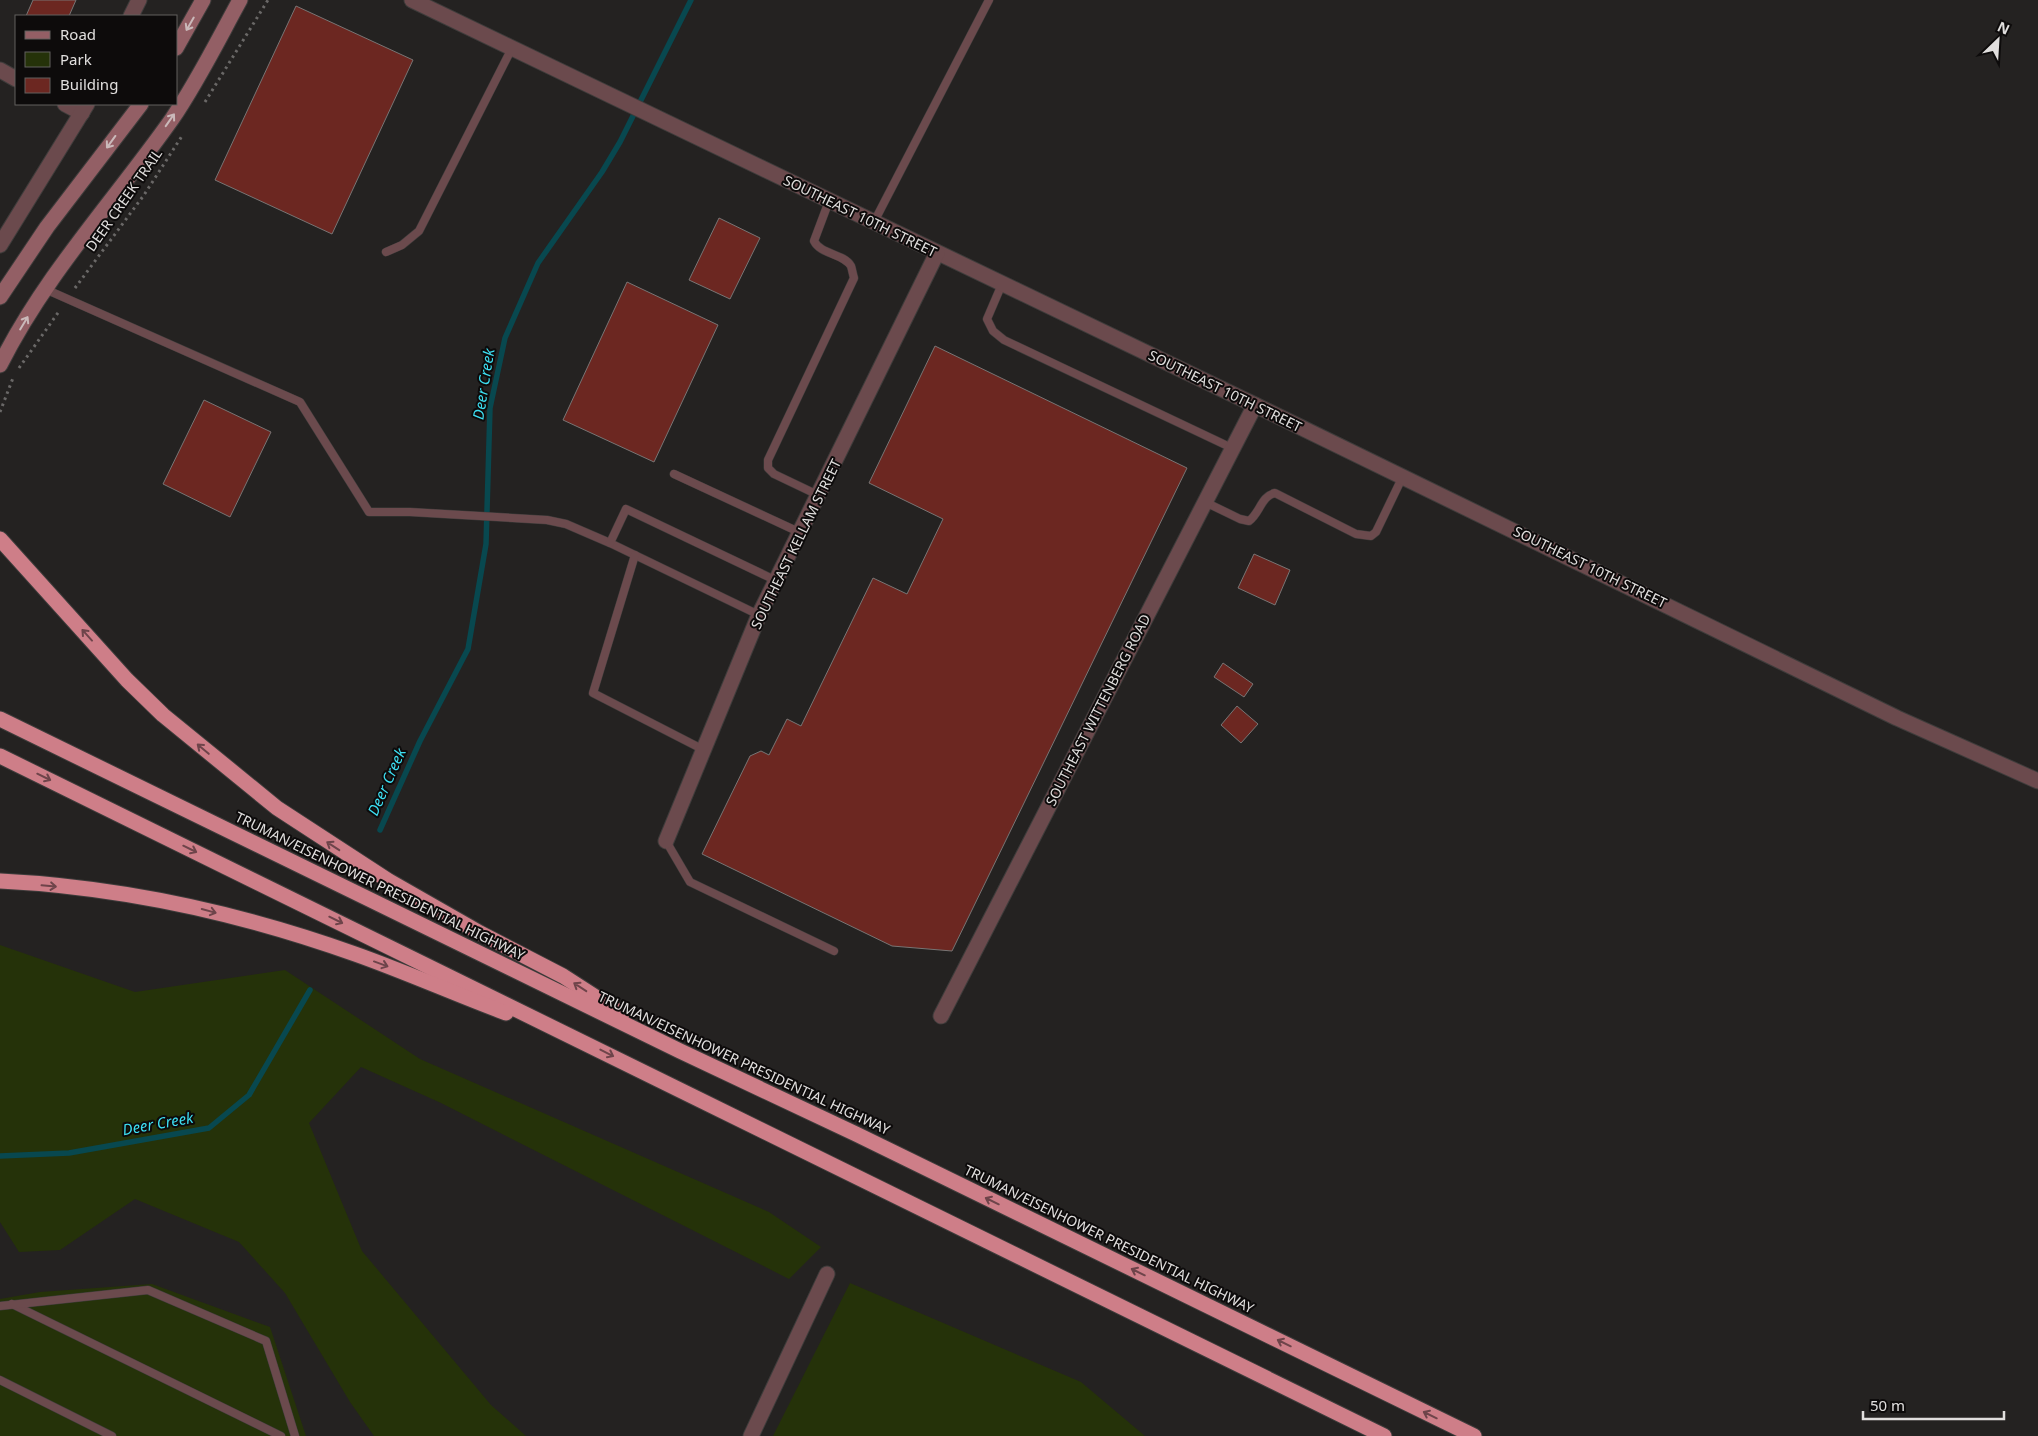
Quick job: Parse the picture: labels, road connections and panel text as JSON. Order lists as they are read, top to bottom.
{
  "streets": {
    "highway": ["TRUMAN/EISENHOWER PRESIDENTIAL HIGHWAY"],
    "street": ["SOUTHEAST 10TH STREET", "SOUTHEAST KELLAM STREET", "SOUTHEAST WITTENBERG ROAD"],
    "path": ["DEER CREEK TRAIL"]
  },
  "crossings": [
    ["SOUTHEAST 10TH STREET", "SOUTHEAST KELLAM STREET"],
    ["SOUTHEAST 10TH STREET", "SOUTHEAST WITTENBERG ROAD"]
  ],
  "water": ["Deer Creek"],
  "legend": ["Road", "Park", "Building"],
  "scale_bar": "50 m",
  "north": "top right"
}
